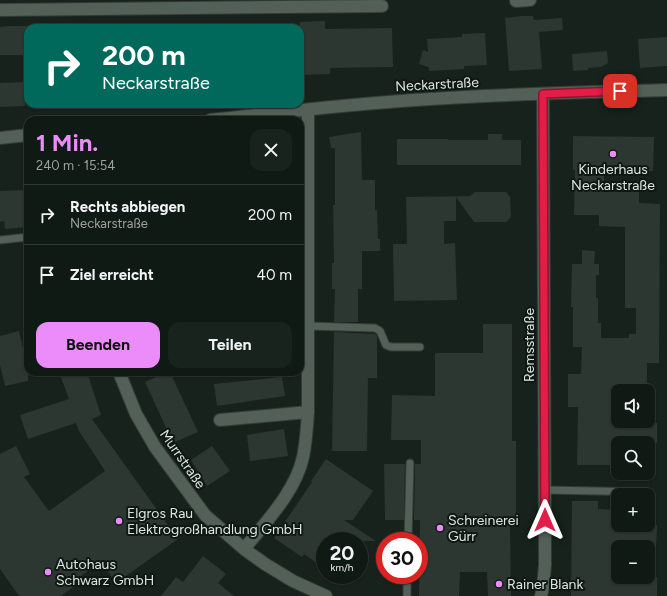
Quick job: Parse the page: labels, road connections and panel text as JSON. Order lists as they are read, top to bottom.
{
  "streets": {
    "street": ["Neckarstraße", "Remsstraße", "Murrstraße"]
  },
  "crossings": [
    ["Neckarstraße", "Remsstraße"]
  ],
  "places": [
    "Kinderhaus Neckarstraße",
    "Elgros Rau Elektrogroßhandlung GmbH",
    "Schreinerei Gürr",
    "Autohaus Schwarz GmbH",
    "Rainer Blank"
  ],
  "page": {
    "turn": ["200 m", "Neckarstraße"],
    "heading": ["1 Min.", "240 m · 15:54"],
    "list": [
      {
        "name": "Rechts abbiegen",
        "note": "Neckarstraße",
        "value": "200 m"
      },
      {
        "name": "Ziel erreicht",
        "value": "40 m"
      }
    ],
    "buttons": ["Beenden", "Teilen"],
    "map_buttons": ["+", "−"],
    "speed": "20 km/h",
    "limit": "30"
  }
}
